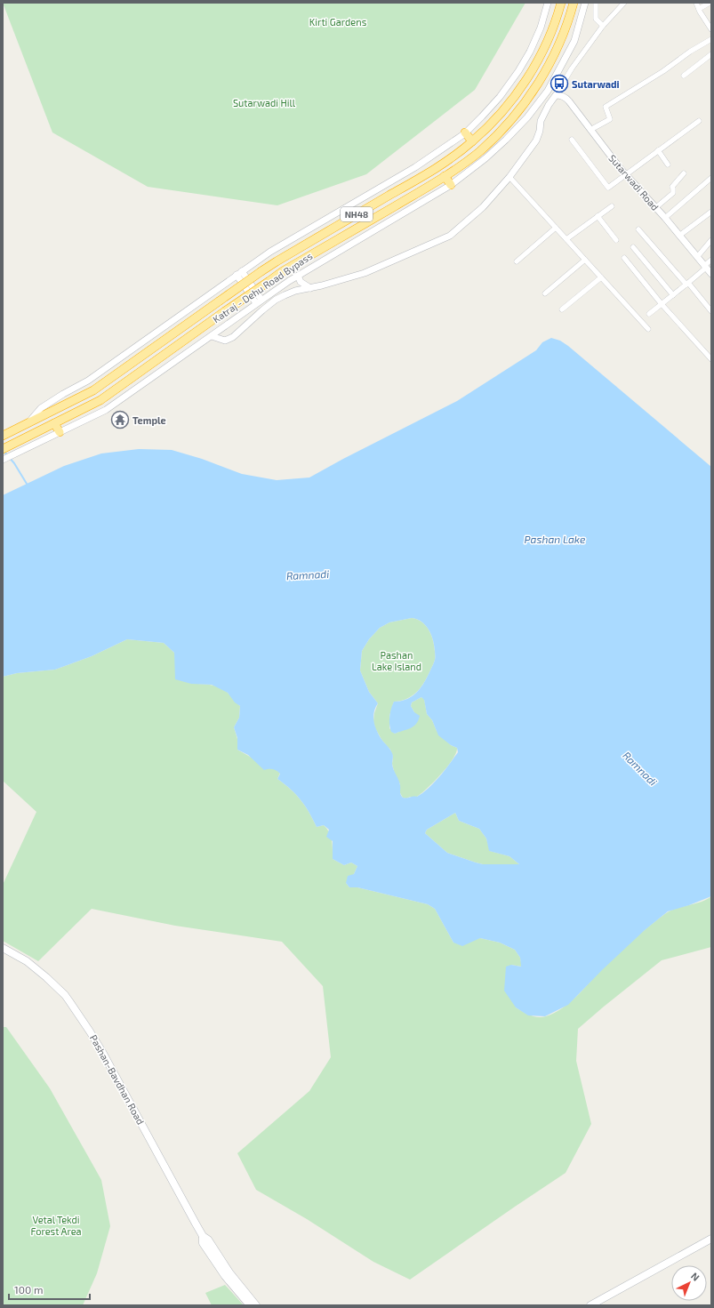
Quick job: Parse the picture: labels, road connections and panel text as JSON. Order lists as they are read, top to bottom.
{
  "streets": {
    "highway": ["NH48", "Katraj - Dehu Road Bypass"],
    "main road": ["Pashan-Bavdhan Road"],
    "street": ["Sutarwadi Road"]
  },
  "water": ["Pashan Lake", "Ramnadi"],
  "parks": [
    "Kirti Gardens",
    "Sutarwadi Hill",
    "Pashan Lake Island",
    "Vetal Tekdi Forest Area"
  ],
  "places": {
    "bus stop": ["Sutarwadi"],
    "temple": ["Temple"]
  },
  "scale_bar": "100 m",
  "north": "top right"
}
